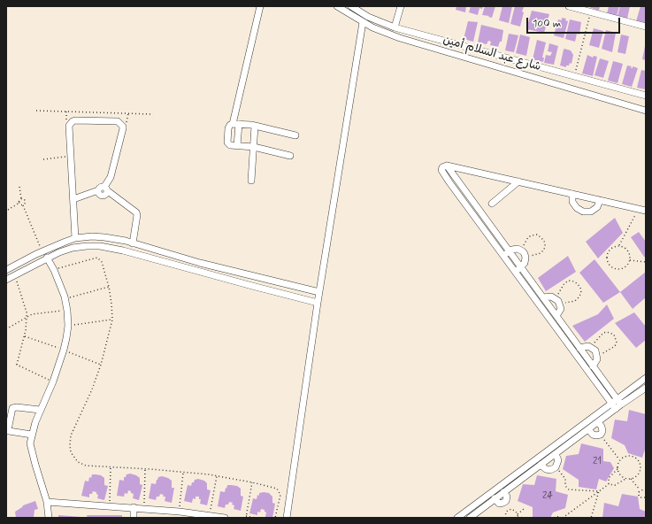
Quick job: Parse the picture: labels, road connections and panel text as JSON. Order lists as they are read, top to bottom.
{
  "streets": {
    "street": ["شارع عبد السلام أمين"]
  },
  "house_numbers": ["21", "24"],
  "scale_bar": "100 m"
}
